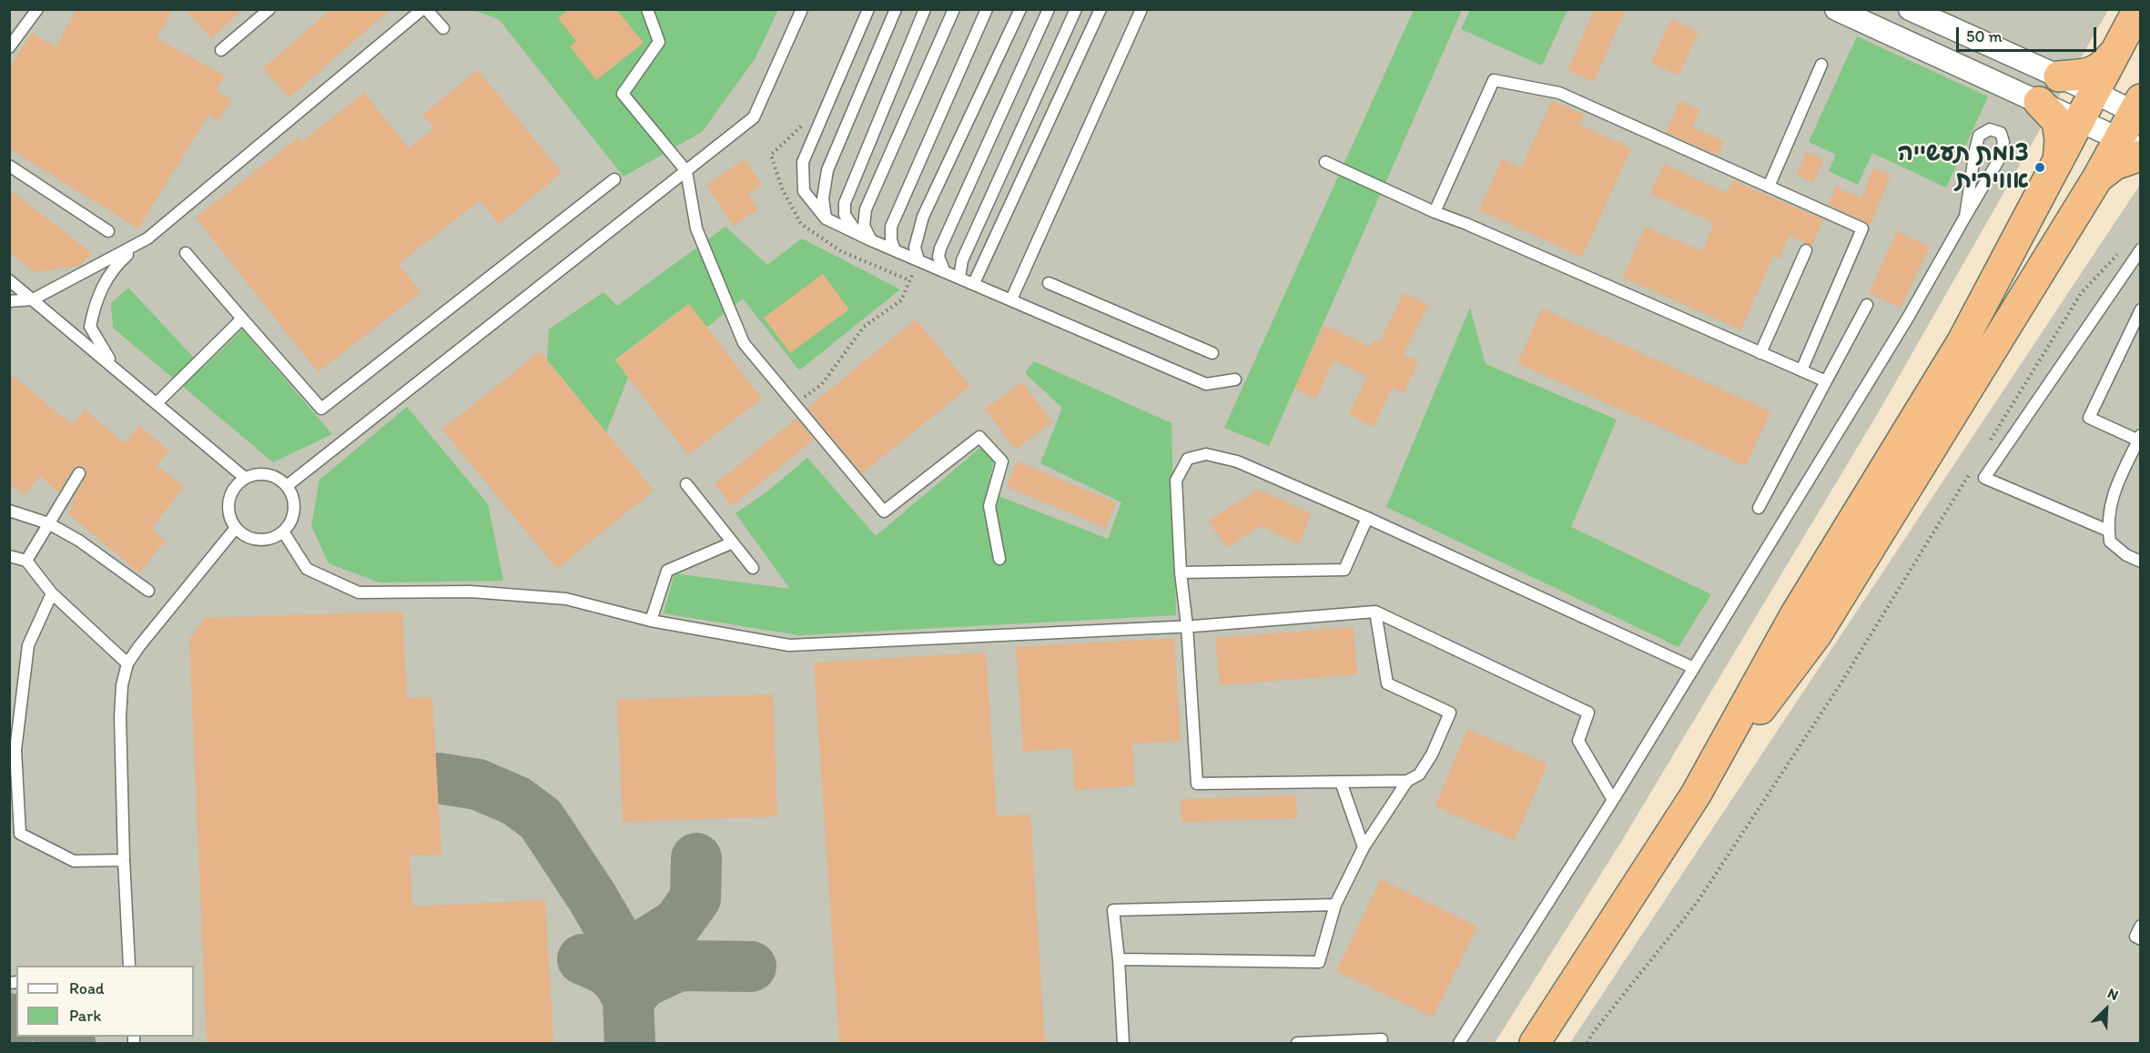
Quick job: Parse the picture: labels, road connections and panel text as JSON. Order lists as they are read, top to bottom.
{
  "places": ["צומת תעשייה אווירית"],
  "legend": ["Road", "Park"],
  "scale_bar": "50 m",
  "north": "top right"
}
